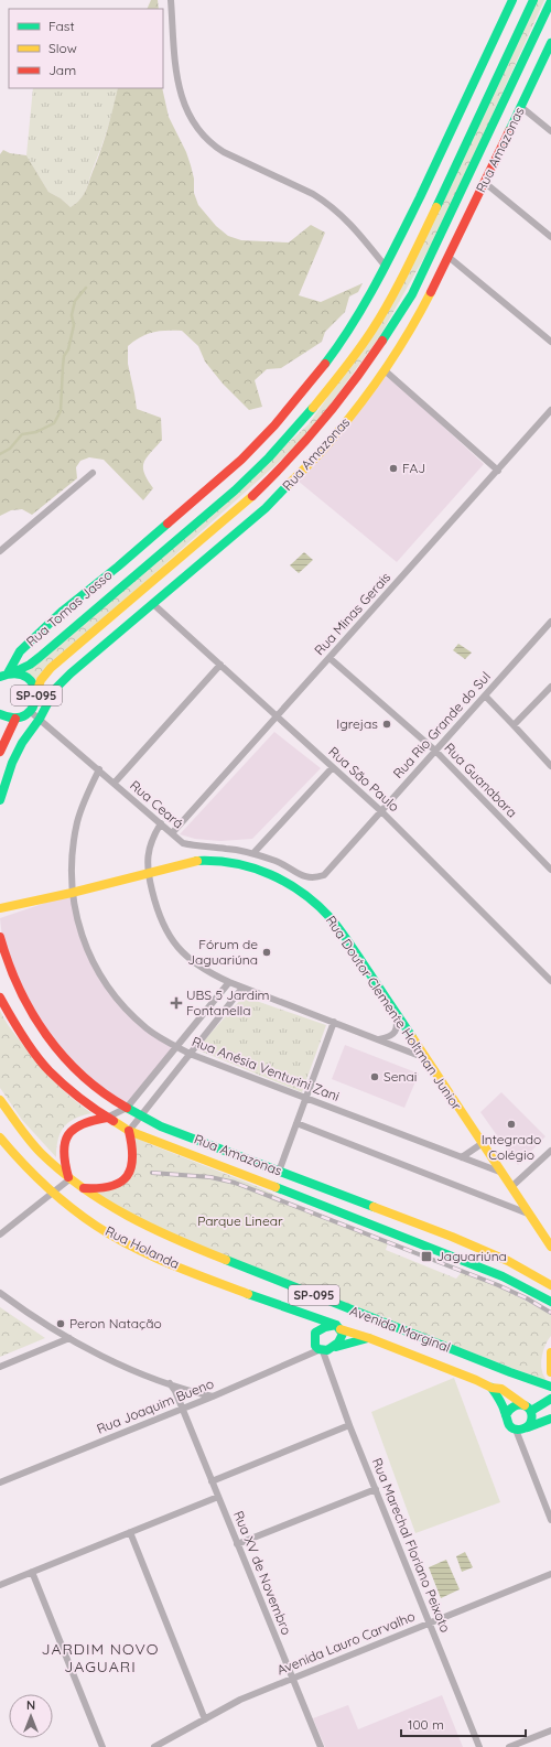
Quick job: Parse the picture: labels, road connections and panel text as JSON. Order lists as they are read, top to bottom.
{
  "streets": {
    "street": [
      "Rua Amazonas",
      "Rua Tomas Jasso",
      "Rua Minas Gerais",
      "SP-095",
      "Rua Rio Grande do Sul",
      "Rua São Paulo",
      "Rua Guanabara",
      "Rua Ceará",
      "Rua Doutor Clemente Holtman Junior",
      "Rua Anésia Venturini Zani",
      "Rua Holanda",
      "Avenida Marginal",
      "Rua Joaquim Bueno",
      "Rua Marechal Floriano Peixoto",
      "Rua XV de Novembro",
      "Avenida Lauro Carvalho"
    ]
  },
  "crossings": [
    ["Rua Amazonas", "Rua São Paulo"],
    ["Rua Amazonas", "Rua Ceará"],
    ["Rua Tomas Jasso", "SP-095"],
    ["Rua Minas Gerais", "Rua São Paulo"],
    ["Rua Minas Gerais", "Rua Guanabara"],
    ["Rua Minas Gerais", "Rua Ceará"],
    ["SP-095", "Rua Ceará"],
    ["SP-095", "Avenida Marginal"],
    ["Rua Rio Grande do Sul", "Rua São Paulo"],
    ["Rua Rio Grande do Sul", "Rua Guanabara"],
    ["Rua Rio Grande do Sul", "Rua Ceará"],
    ["Rua Ceará", "Rua Anésia Venturini Zani"],
    ["Rua Doutor Clemente Holtman Junior", "Rua Anésia Venturini Zani"],
    ["Rua Joaquim Bueno", "Rua Marechal Floriano Peixoto"],
    ["Rua Joaquim Bueno", "Rua XV de Novembro"],
    ["Rua Marechal Floriano Peixoto", "Avenida Lauro Carvalho"],
    ["Rua XV de Novembro", "Avenida Lauro Carvalho"]
  ],
  "districts": ["JARDIM NOVO JAGUARI"],
  "parks": ["Parque Linear"],
  "places": {
    "other": [
      "FAJ",
      "Igrejas",
      "Fórum de Jaguariúna",
      "Senai",
      "Integrado Colégio",
      "Peron Natação"
    ],
    "health": ["UBS 5 Jardim Fontanella"],
    "transit": ["Jaguariúna"]
  },
  "legend": ["Fast", "Slow", "Jam"],
  "scale_bar": "100 m",
  "north": "top"
}
